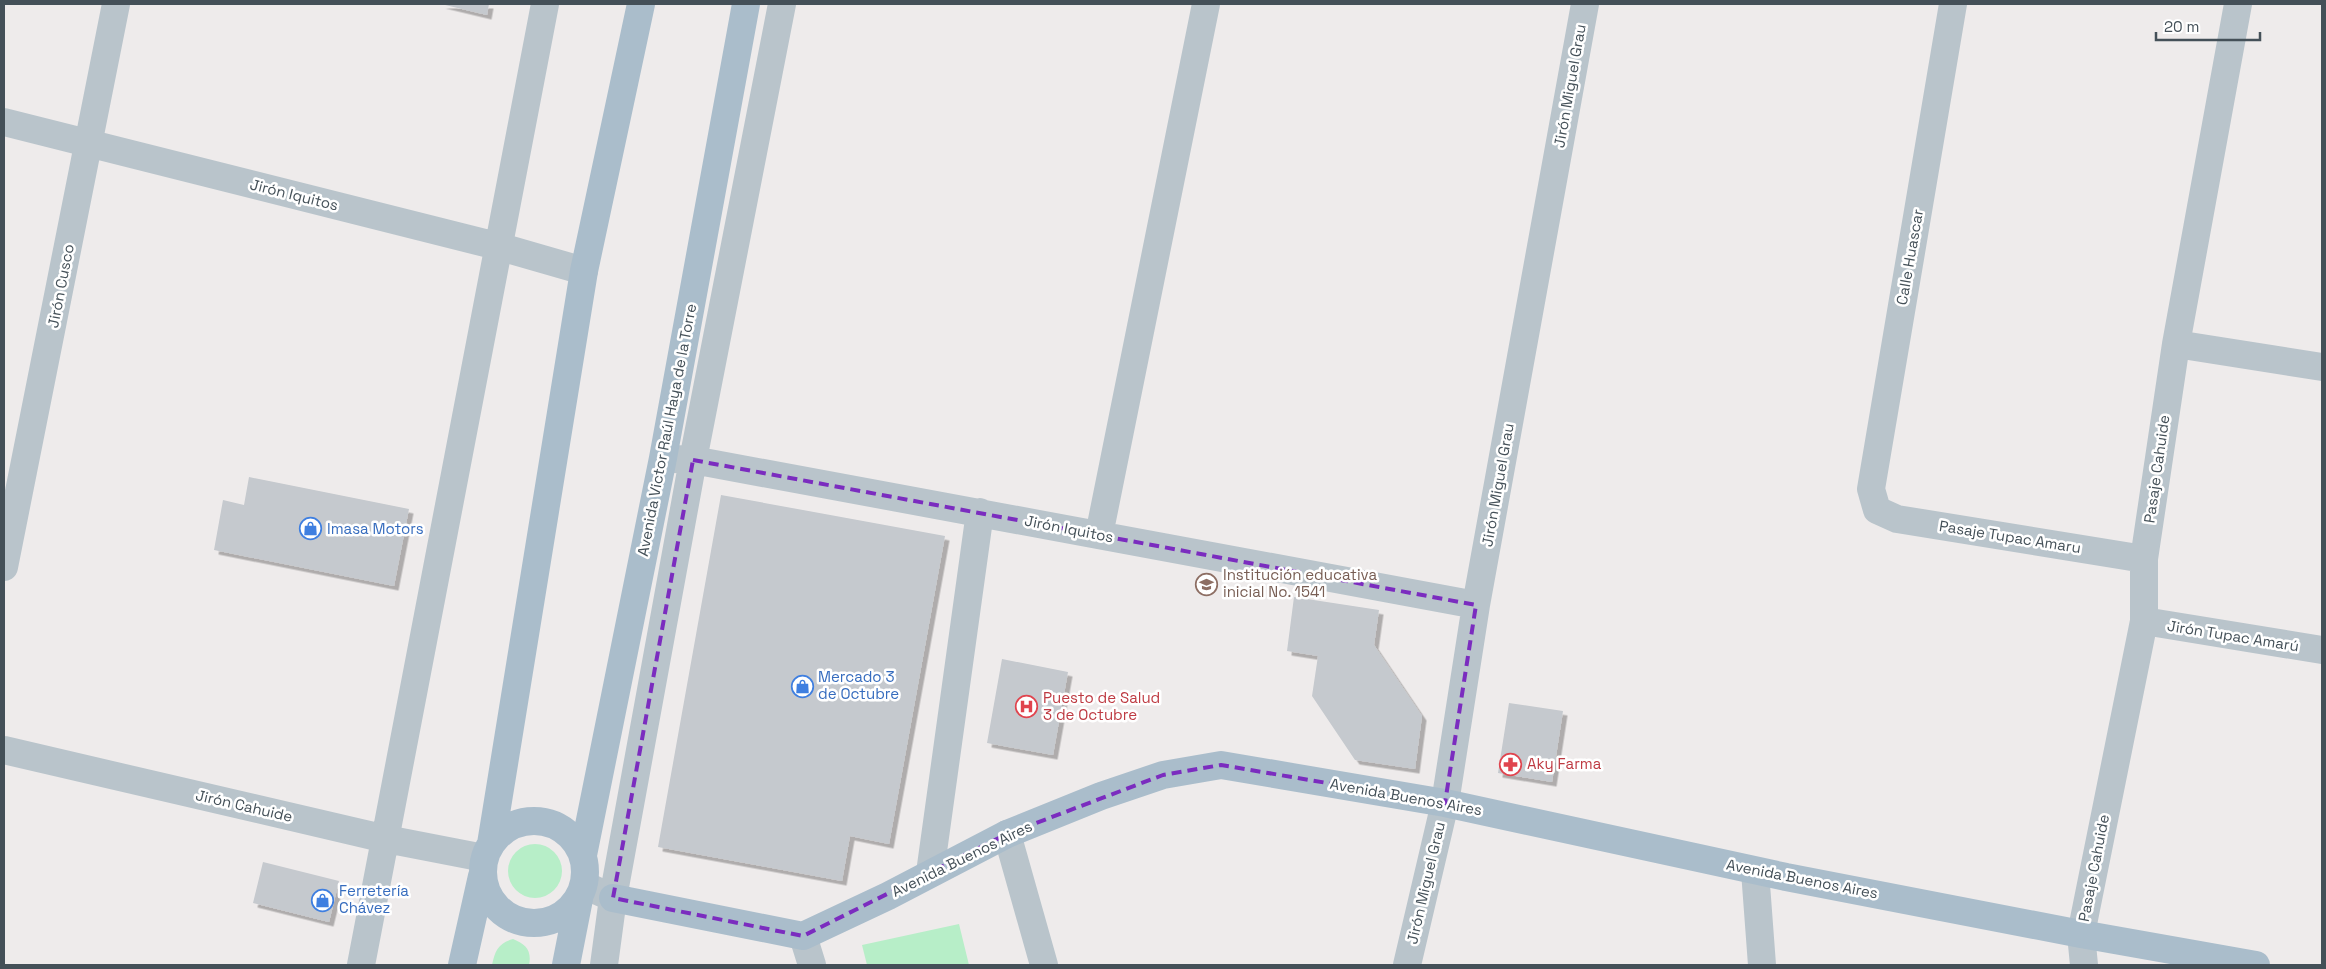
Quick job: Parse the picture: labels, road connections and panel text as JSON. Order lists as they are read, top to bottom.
{
  "streets": {
    "main road": ["Avenida Victor Raúl Haya de la Torre", "Avenida Buenos Aires"],
    "street": [
      "Jirón Miguel Grau",
      "Jirón Iquitos",
      "Calle Huascar",
      "Jirón Cusco",
      "Pasaje Cahuide",
      "Pasaje Tupac Amaru",
      "Jirón Tupac Amarú",
      "Jirón Cahuide"
    ]
  },
  "crossings": [
    ["Jirón Miguel Grau", "Jirón Iquitos"],
    ["Jirón Miguel Grau", "Avenida Buenos Aires"],
    ["Jirón Iquitos", "Jirón Cusco"],
    ["Jirón Iquitos", "Avenida Victor Raúl Haya de la Torre"],
    ["Calle Huascar", "Pasaje Tupac Amaru"],
    ["Avenida Victor Raúl Haya de la Torre", "Jirón Cahuide"],
    ["Pasaje Cahuide", "Pasaje Tupac Amaru"],
    ["Pasaje Cahuide", "Jirón Tupac Amarú"],
    ["Pasaje Cahuide", "Avenida Buenos Aires"]
  ],
  "places": {
    "shop": ["Imasa Motors", "Mercado 3 de Octubre", "Ferretería Chávez"],
    "school or university": ["Institución educativa inicial No. 1541"],
    "hospital": ["Puesto de Salud 3 de Octubre"],
    "pharmacy": ["Aky Farma"]
  },
  "scale_bar": "20 m"
}
